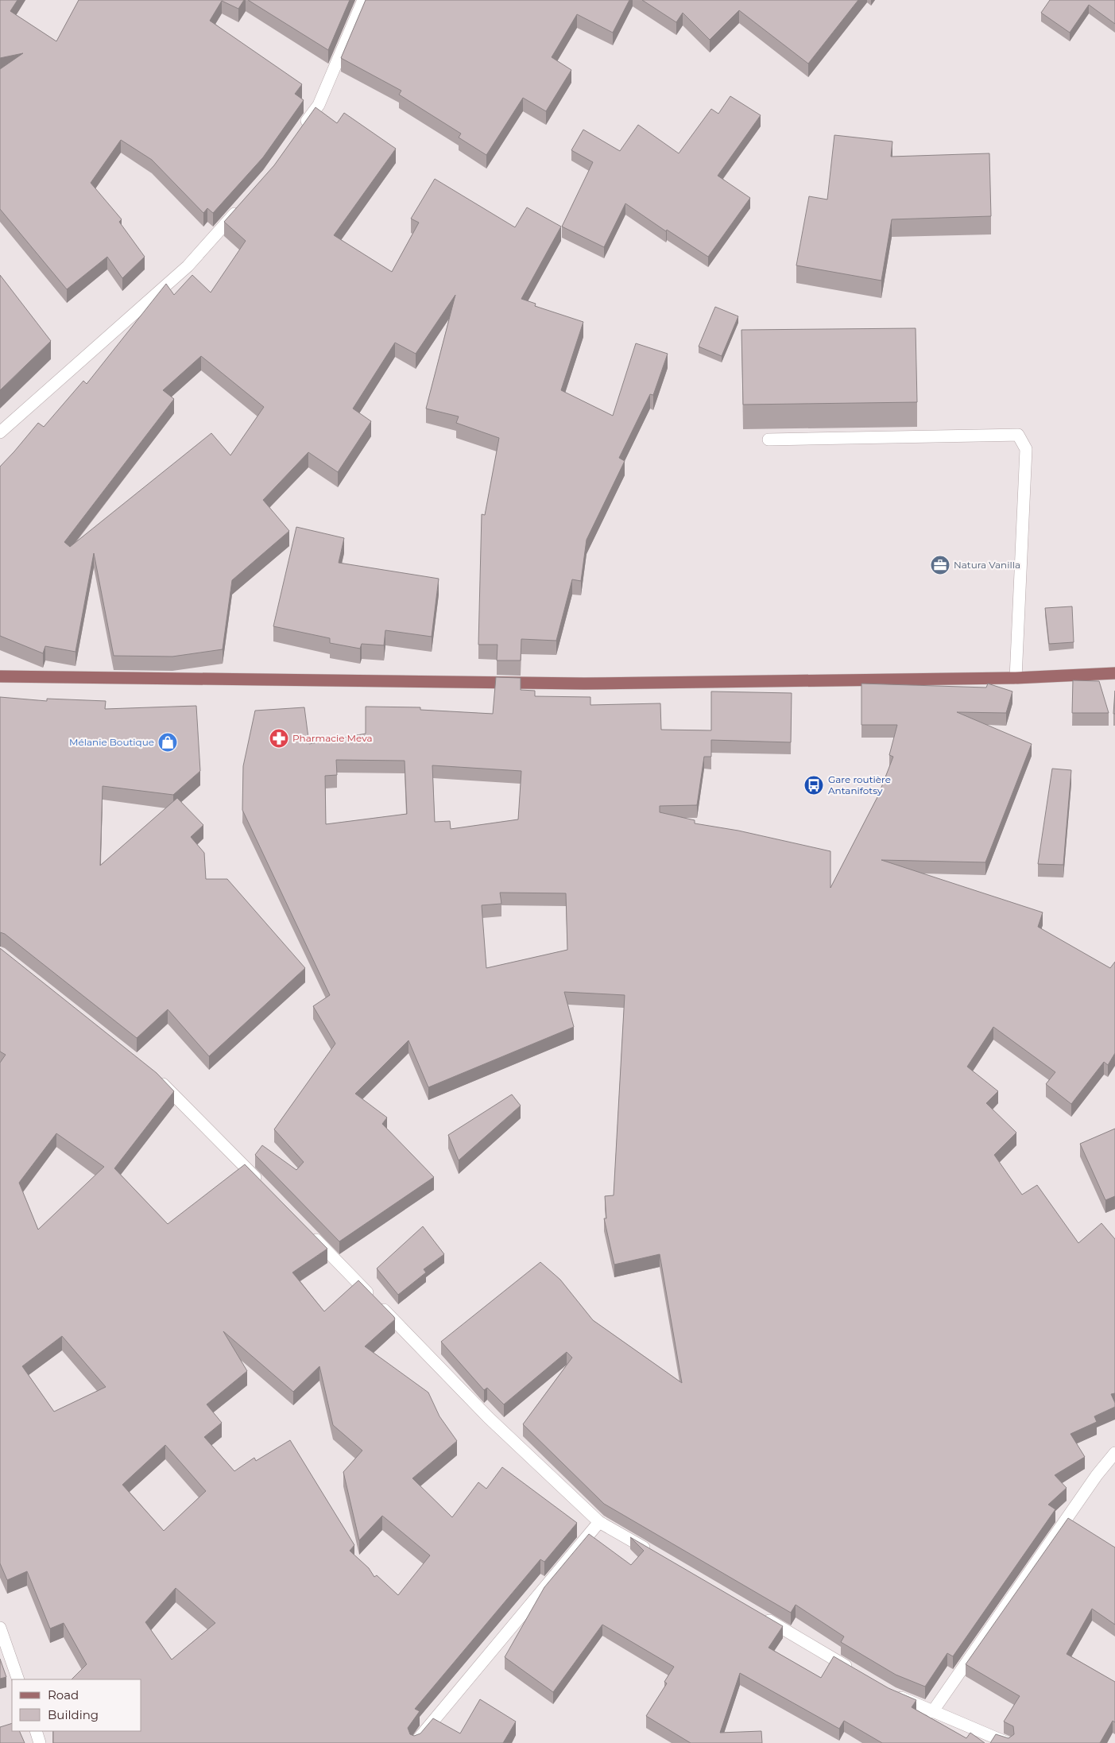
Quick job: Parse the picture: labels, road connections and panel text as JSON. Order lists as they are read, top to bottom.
{
  "places": {
    "office": ["Natura Vanilla"],
    "pharmacy": ["Pharmacie Meva"],
    "shop": ["Mélanie Boutique"],
    "bus stop": ["Gare routière Antanifotsy"]
  },
  "legend": ["Road", "Building"]
}
